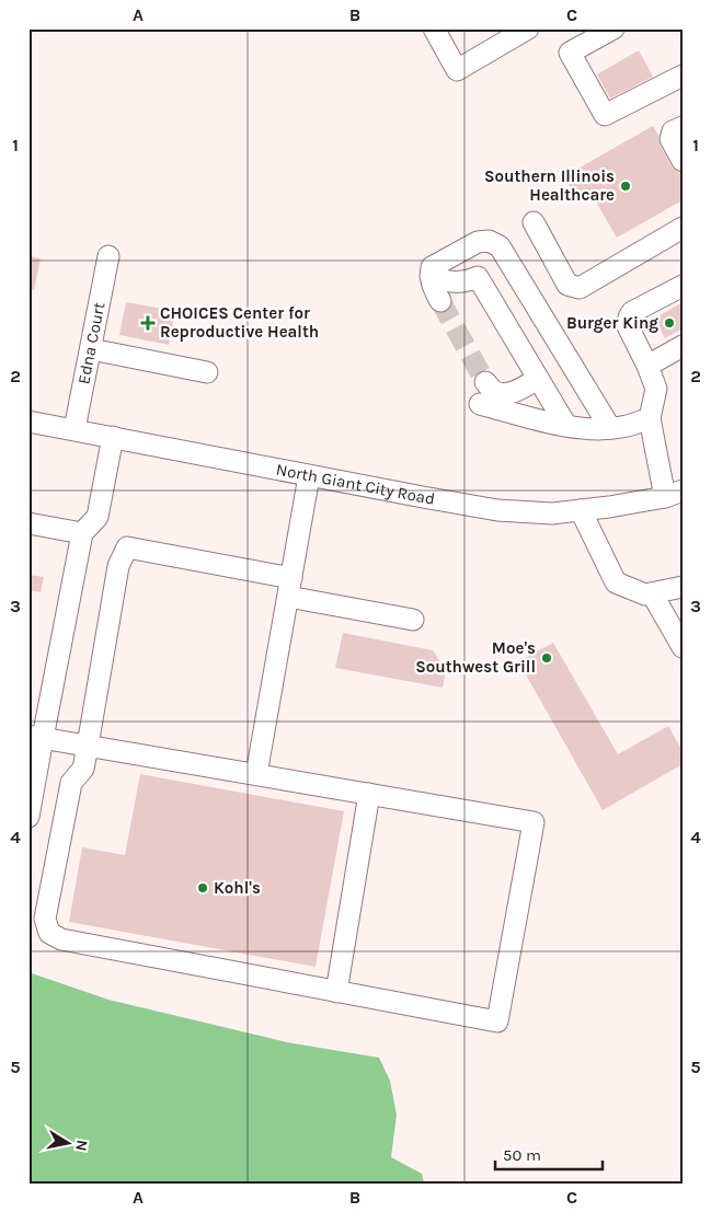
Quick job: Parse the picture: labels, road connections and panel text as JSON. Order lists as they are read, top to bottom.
{
  "streets": {
    "street": ["Edna Court", "North Giant City Road"]
  },
  "crossings": [
    ["Edna Court", "North Giant City Road"]
  ],
  "places": {
    "other": [
      "Southern Illinois Healthcare",
      "Burger King",
      "Moe's Southwest Grill",
      "Kohl's"
    ],
    "health": ["CHOICES Center for Reproductive Health"]
  },
  "scale_bar": "50 m",
  "north": "right",
  "grid": {
    "columns": ["A", "B", "C"],
    "rows": [
      "1",
      "2",
      "3",
      "4",
      "5"
    ]
  }
}
